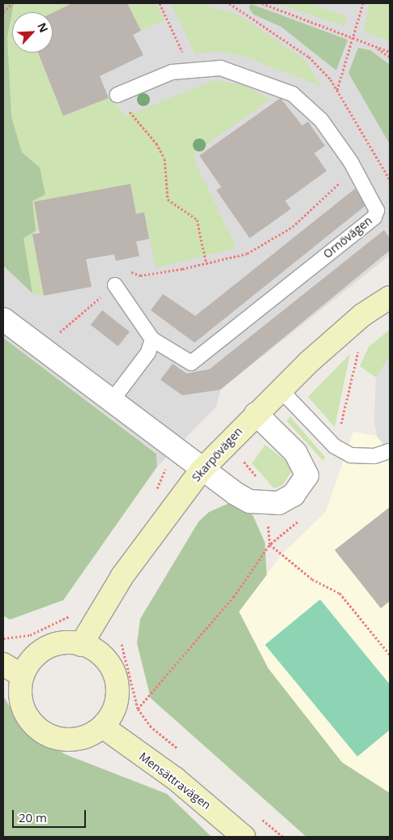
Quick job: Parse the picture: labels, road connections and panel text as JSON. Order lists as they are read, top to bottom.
{
  "streets": {
    "street": ["Skarpövägen", "Mensättravägen"],
    "lane": ["Ornövägen"]
  },
  "crossings": [
    ["Skarpövägen", "Mensättravägen"]
  ],
  "scale_bar": "20 m",
  "north": "top right"
}
